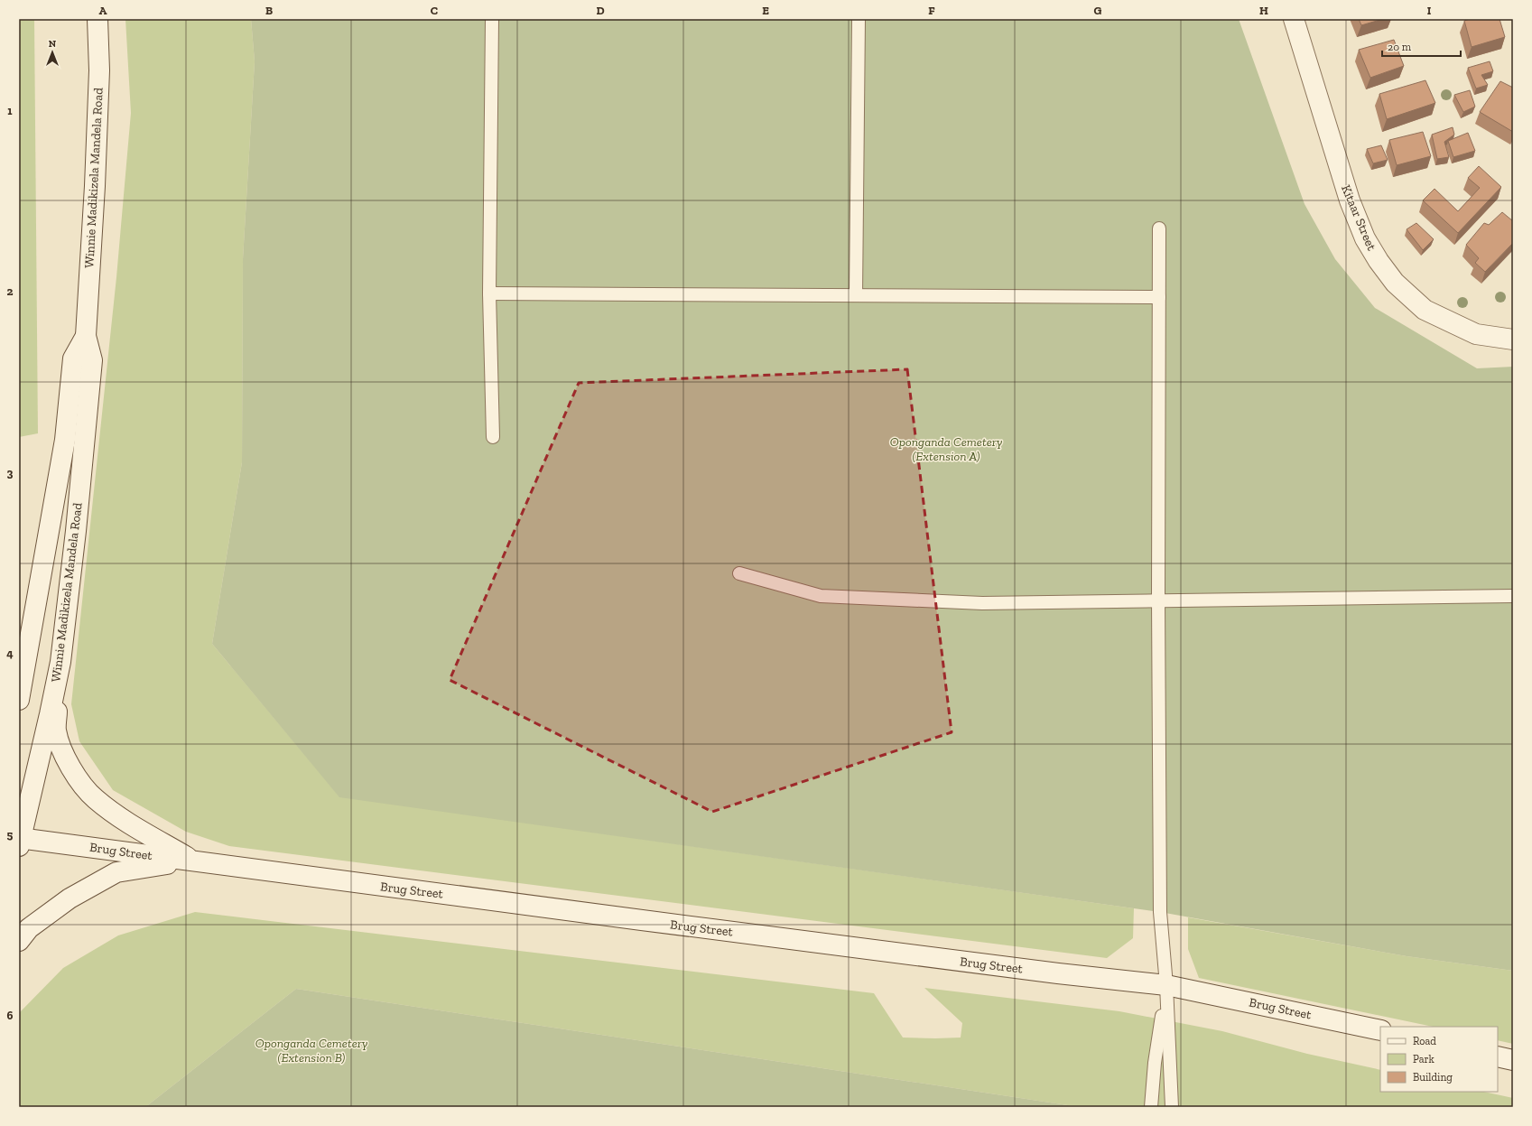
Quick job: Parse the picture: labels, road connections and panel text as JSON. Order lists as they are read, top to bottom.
{
  "streets": {
    "street": ["Winnie Madikizela Mandela Road", "Kitaar Street", "Brug Street"]
  },
  "crossings": [
    ["Winnie Madikizela Mandela Road", "Brug Street"]
  ],
  "parks": ["Oponganda Cemetery (Extension A)", "Oponganda Cemetery (Extension B)"],
  "legend": ["Road", "Park", "Building"],
  "scale_bar": "20 m",
  "north": "top",
  "grid": {
    "columns": [
      "A",
      "B",
      "C",
      "D",
      "E",
      "F",
      "G",
      "H",
      "I"
    ],
    "rows": [
      "1",
      "2",
      "3",
      "4",
      "5",
      "6"
    ]
  }
}
